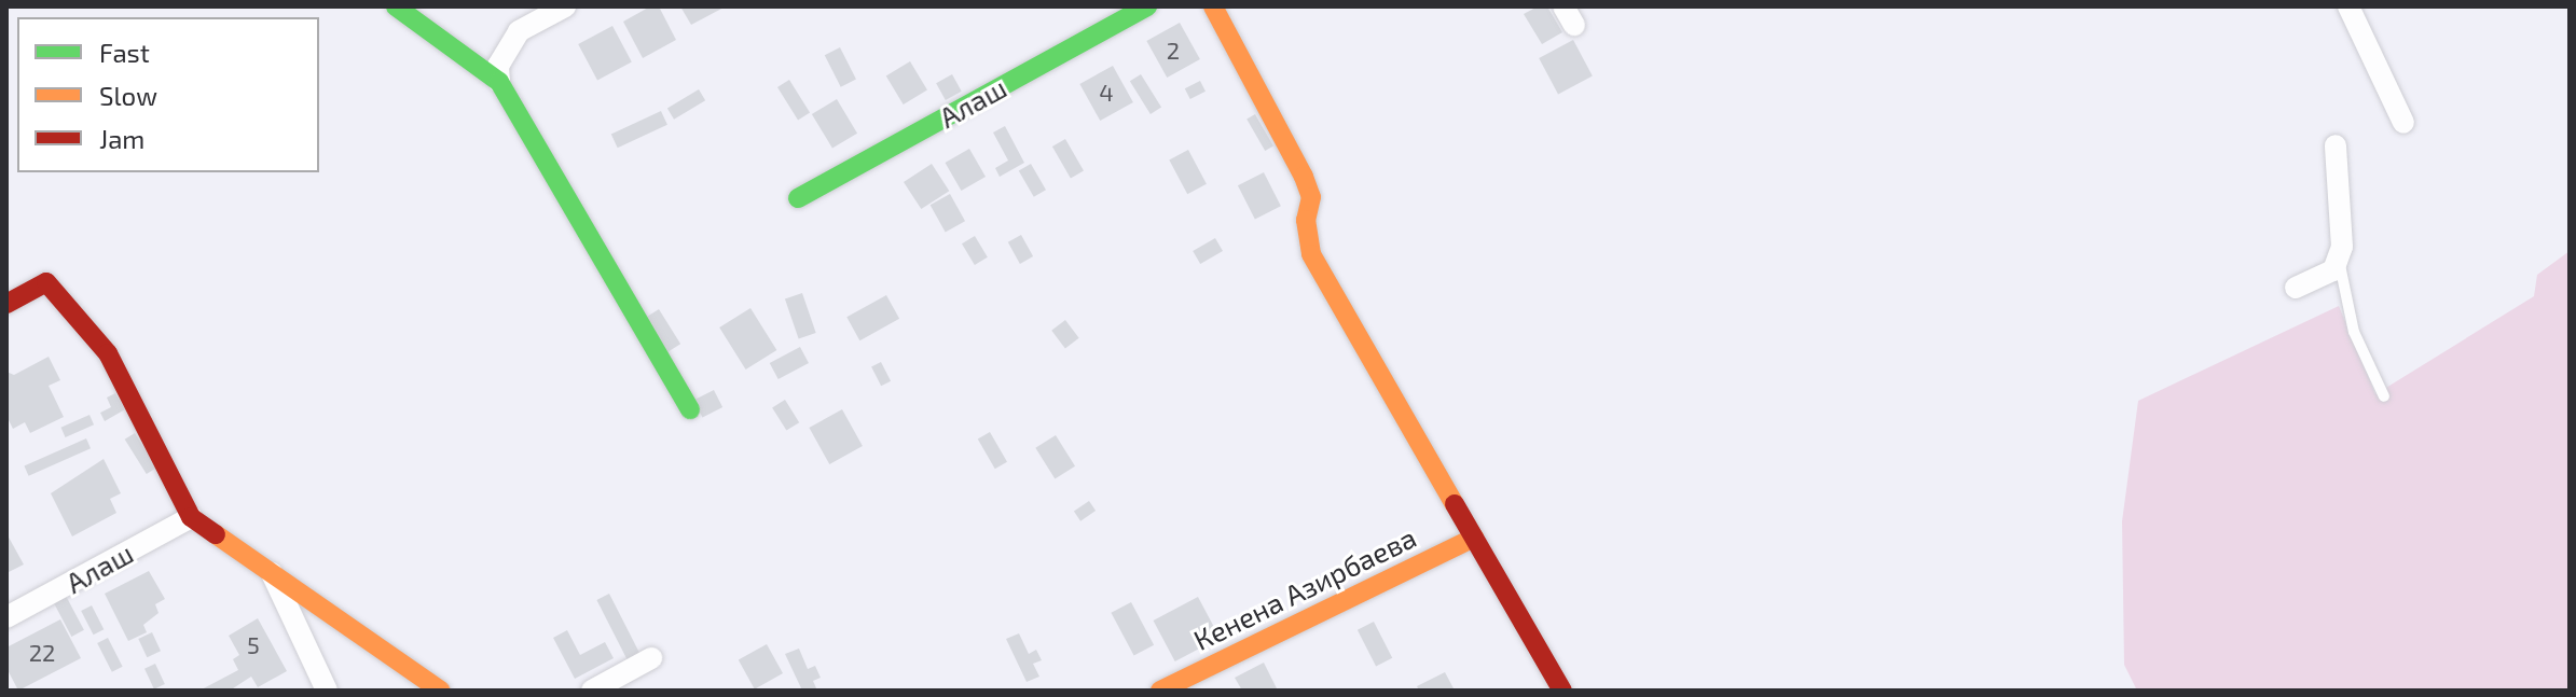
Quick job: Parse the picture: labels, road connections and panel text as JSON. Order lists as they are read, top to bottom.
{
  "streets": {
    "street": ["Алаш", "Кенена Азирбаева"]
  },
  "house_numbers": [
    "2",
    "4",
    "5",
    "22"
  ],
  "legend": ["Fast", "Slow", "Jam"]
}
